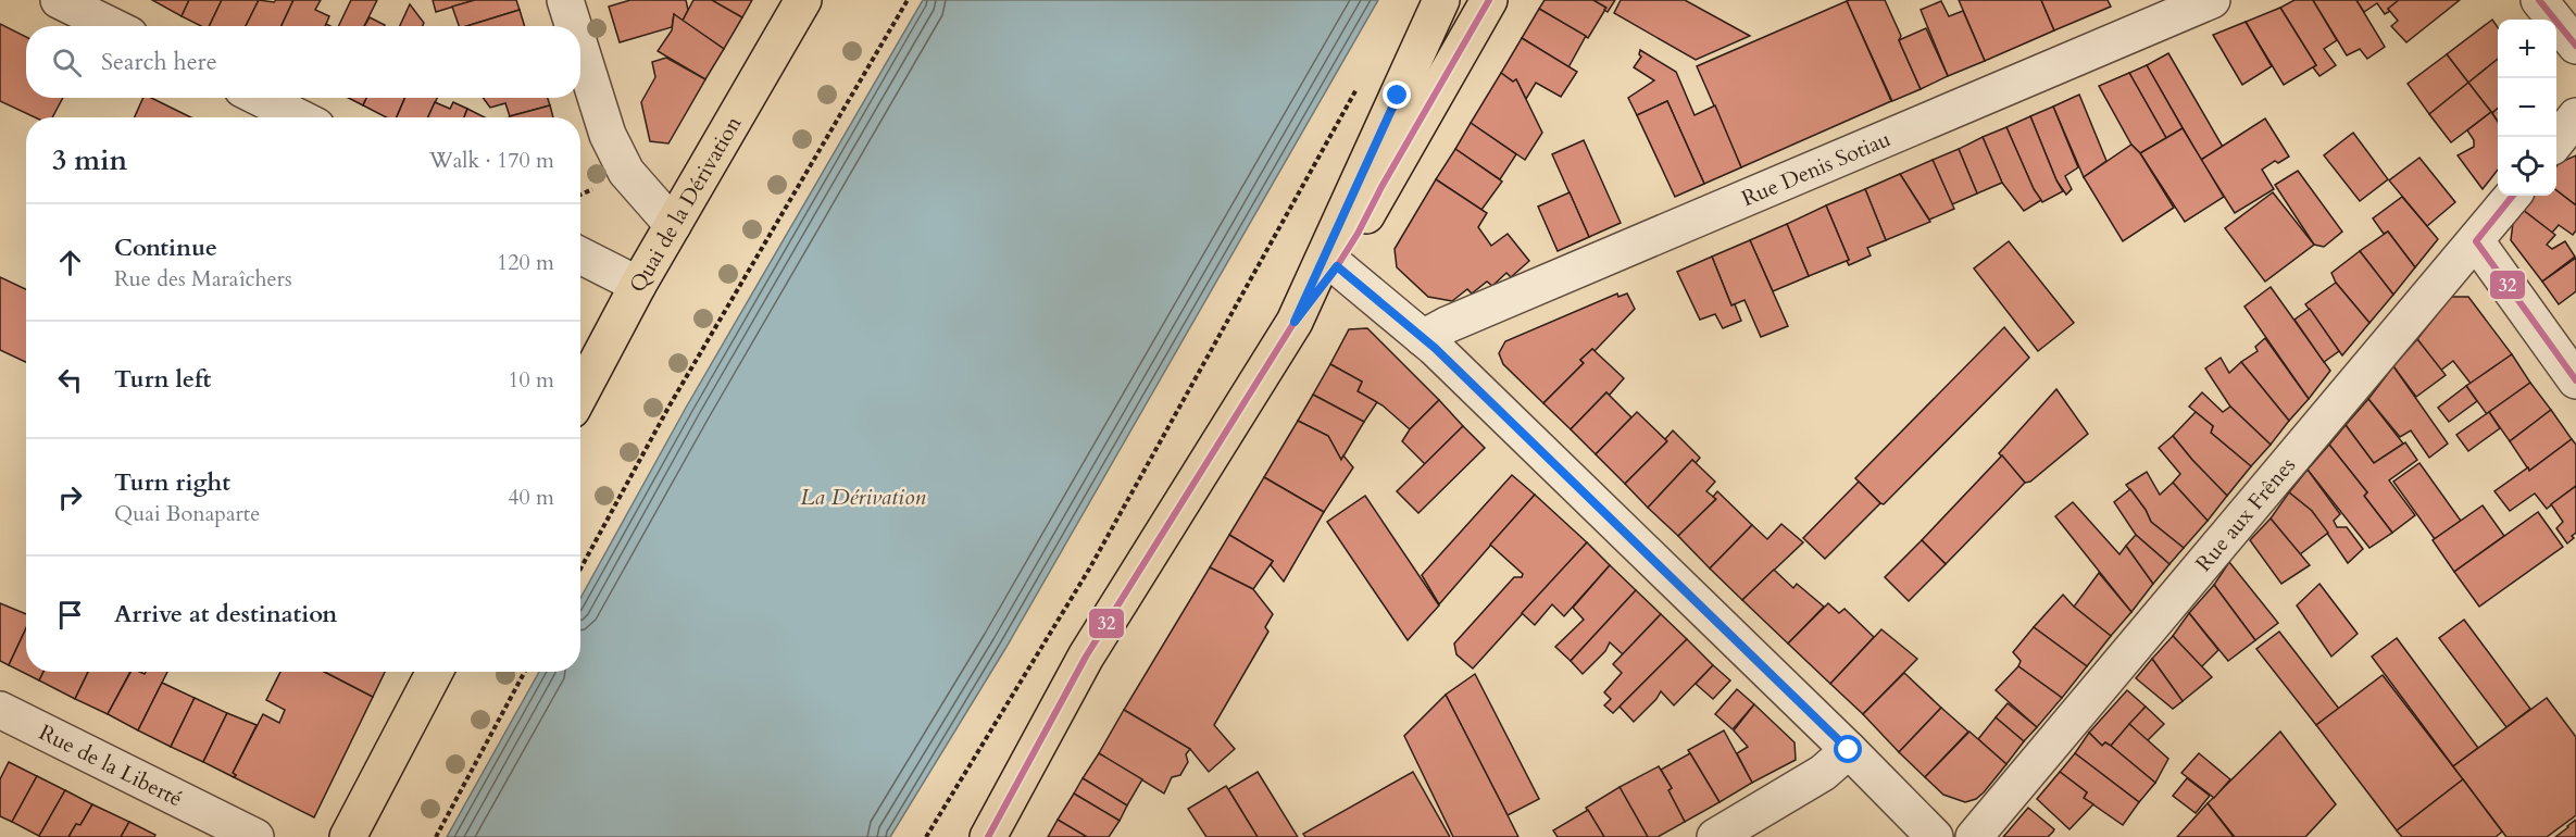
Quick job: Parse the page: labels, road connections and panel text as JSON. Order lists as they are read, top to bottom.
{
  "streets": {
    "main road": ["Quai de la Dérivation"],
    "street": ["Rue Denis Sotiau", "Rue aux Frênes", "Rue de la Liberté"]
  },
  "water": ["La Dérivation"],
  "lines": ["transit line 32"],
  "page": {
    "map_buttons": ["+", "−"],
    "search": "Search here",
    "heading": ["3 min", "Walk · 170 m"],
    "list": [
      ["Continue", "Rue des Maraîchers", "120 m"],
      ["Turn left", "10 m"],
      ["Turn right", "Quai Bonaparte", "40 m"],
      "Arrive at destination"
    ]
  }
}
